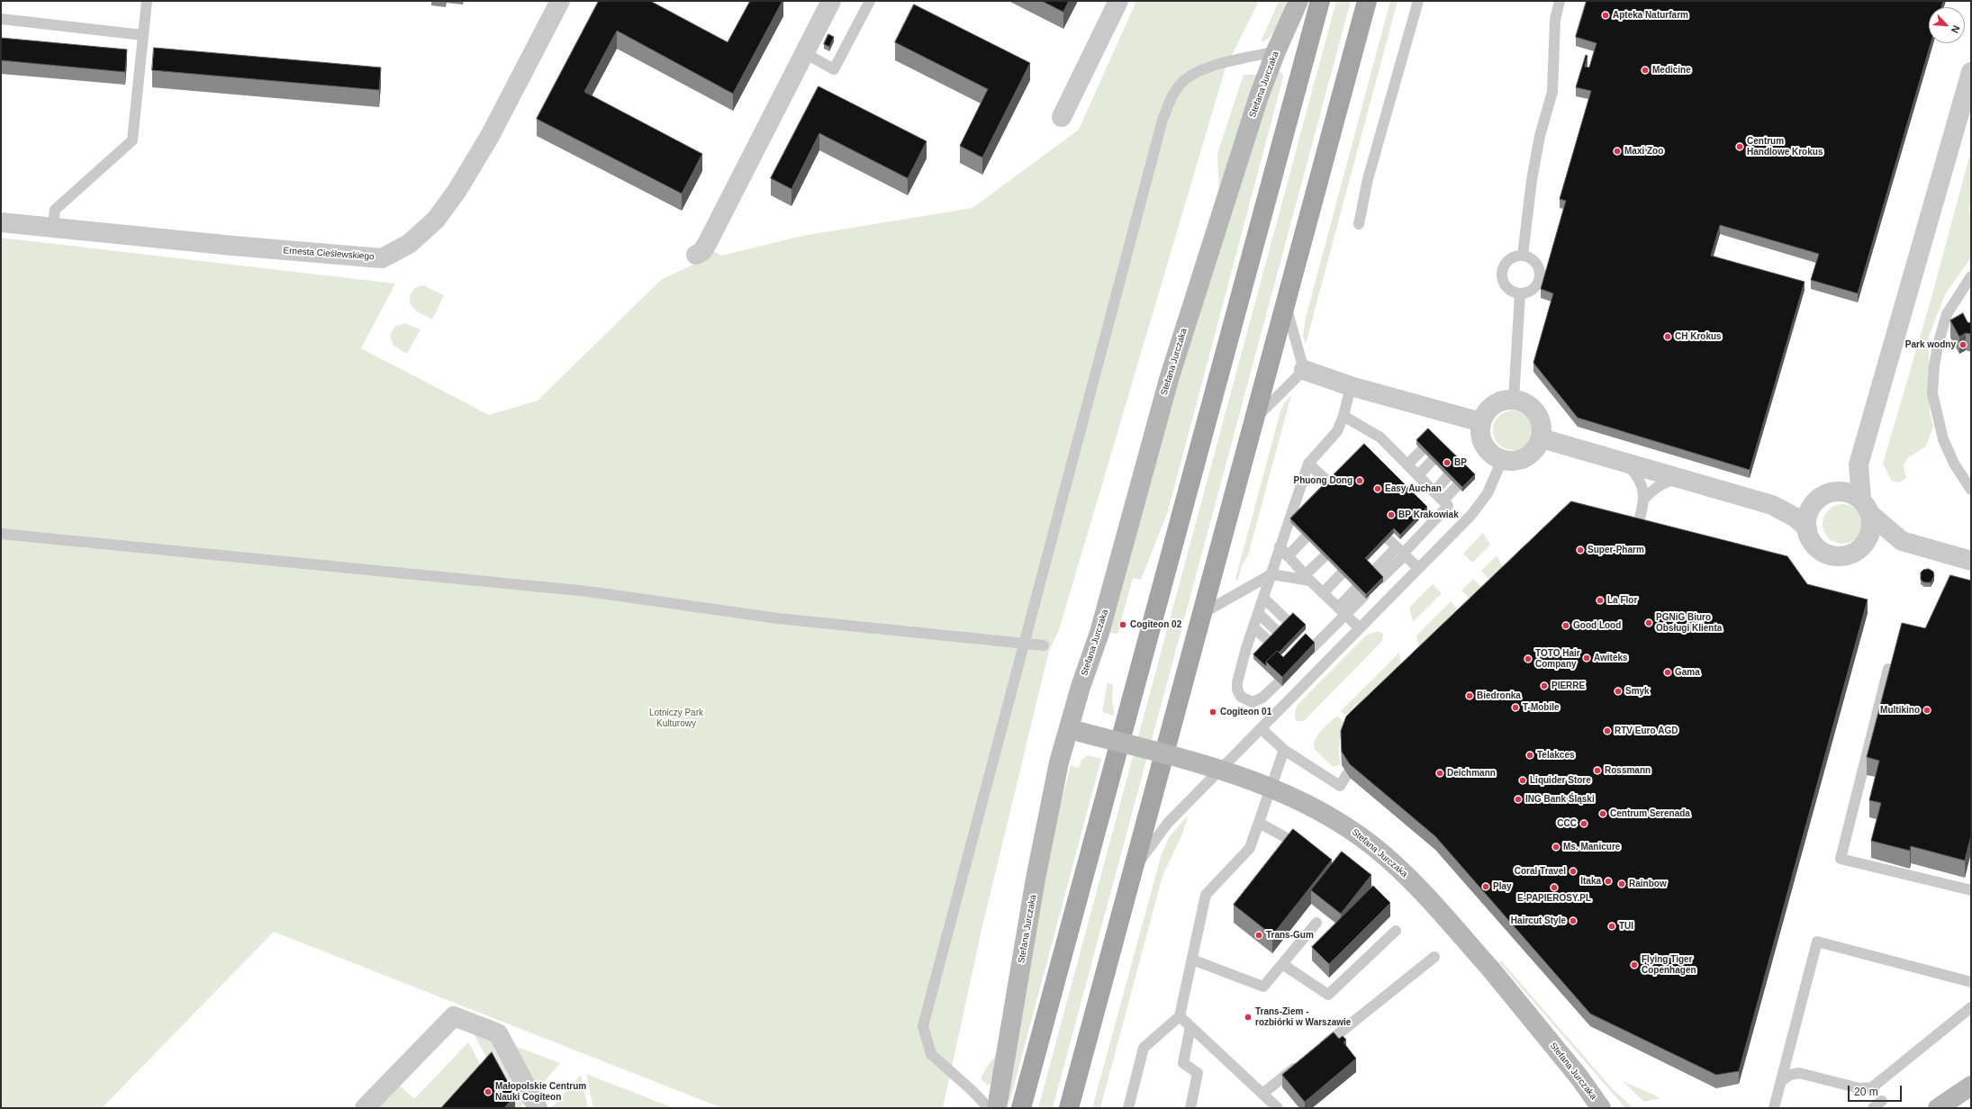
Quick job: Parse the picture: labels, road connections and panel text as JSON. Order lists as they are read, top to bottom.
{
  "streets": {
    "street": ["Stefana Jurczaka", "Ernesta Cieślewskiego"]
  },
  "parks": ["Lotniczy Park Kulturowy"],
  "places": [
    "Apteka Naturfarm",
    "Medicine",
    "Centrum Handlowe Krokus",
    "Maxi Zoo",
    "CH Krokus",
    "Park wodny",
    "BP",
    "Phuong Dong",
    "Easy Auchan",
    "BP Krakowiak",
    "Super-Pharm",
    "La Flor",
    "PGNiG Biuro Obsługi Klienta",
    "Cogiteon 02",
    "Good Lood",
    "Awiteks",
    "TOTO Hair Company",
    "Gama",
    "PIERRE",
    "Smyk",
    "Biedronka",
    "T-Mobile",
    "Multikino",
    "Cogiteon 01",
    "RTV Euro AGD",
    "Telakces",
    "Rossmann",
    "Deichmann",
    "Liquider Store",
    "ING Bank Śląski",
    "Centrum Serenada",
    "CCC",
    "Ms. Manicure",
    "Coral Travel",
    "Itaka",
    "Rainbow",
    "Play",
    "E-PAPIEROSY.PL",
    "Haircut Style",
    "TUI",
    "Trans-Gum",
    "Flying Tiger Copenhagen",
    "Trans-Ziem - rozbiórki w Warszawie",
    "Małopolskie Centrum Nauki Cogiteon"
  ],
  "scale_bar": "20 m",
  "north": "bottom right"
}
